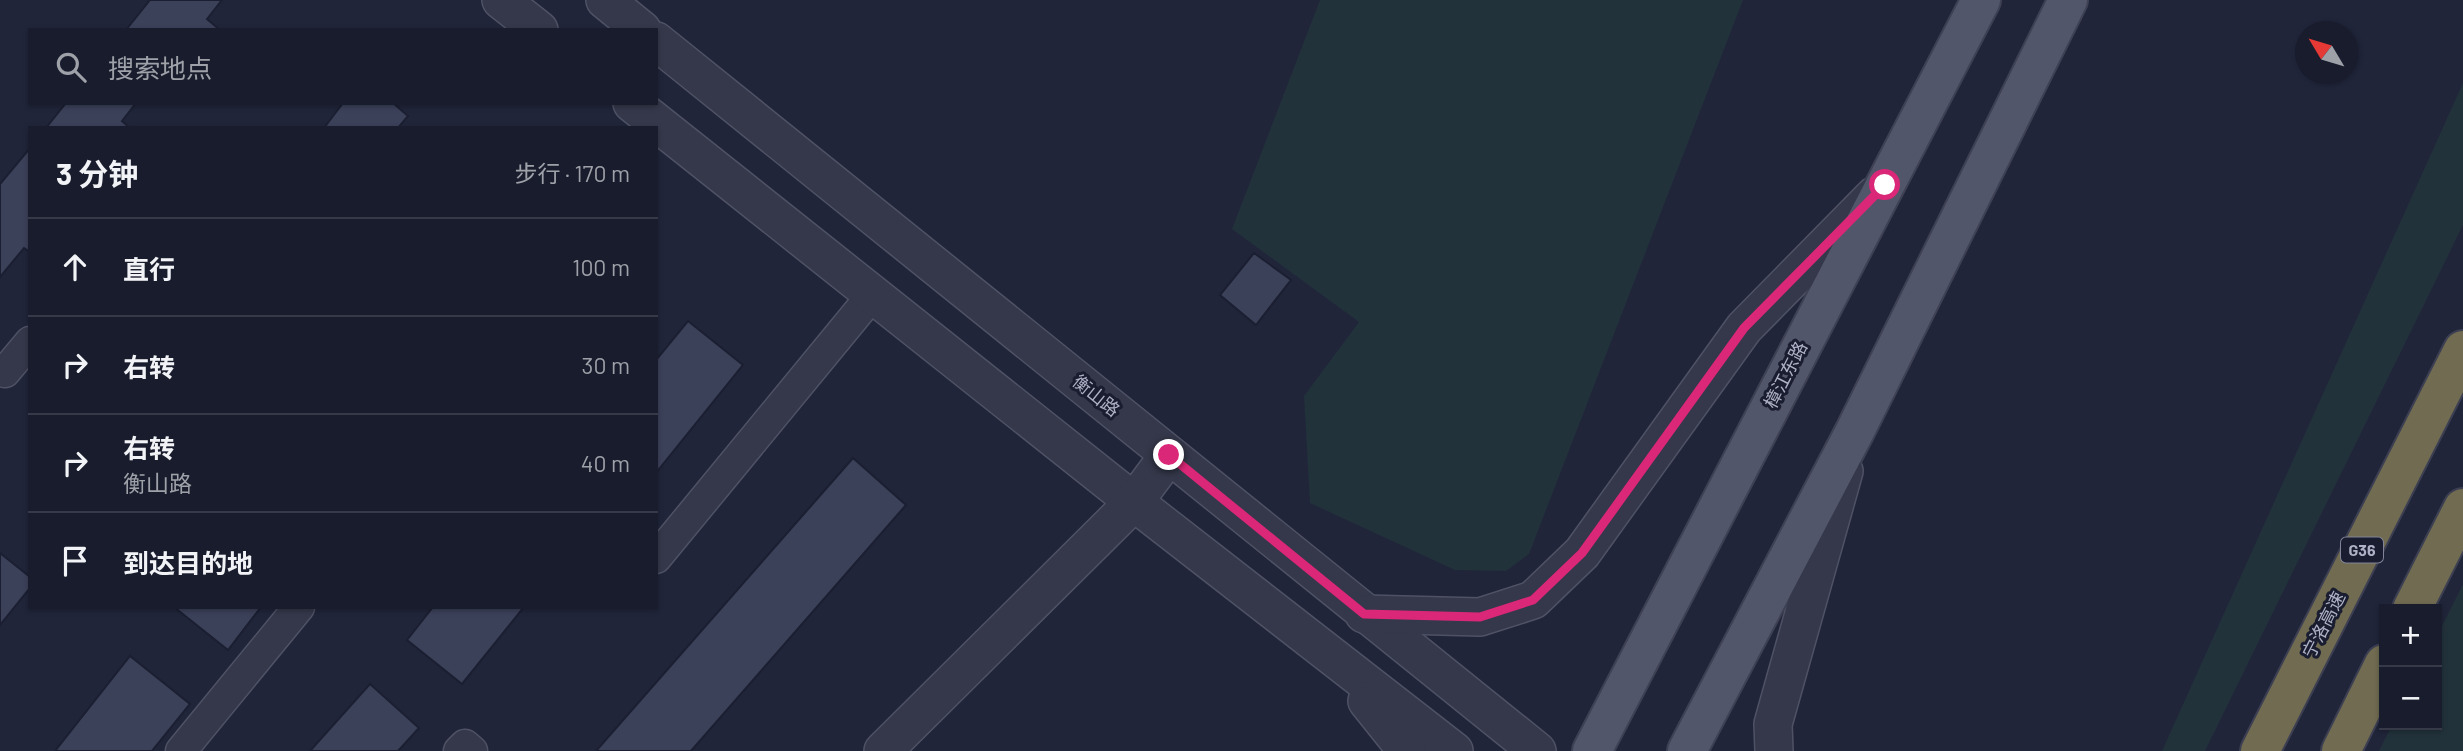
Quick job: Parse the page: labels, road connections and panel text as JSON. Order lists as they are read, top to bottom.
{
  "streets": {
    "highway": ["G36", "宁洛高速"],
    "main road": ["樟江东路"],
    "street": ["衡山路"]
  },
  "north": "top left",
  "page": {
    "search": "搜索地点",
    "heading": ["3 分钟", "步行 · 170 m"],
    "list": [
      ["直行", "100 m"],
      ["右转", "30 m"],
      ["右转", "衡山路", "40 m"],
      "到达目的地"
    ],
    "map_buttons": ["+", "−"]
  }
}
